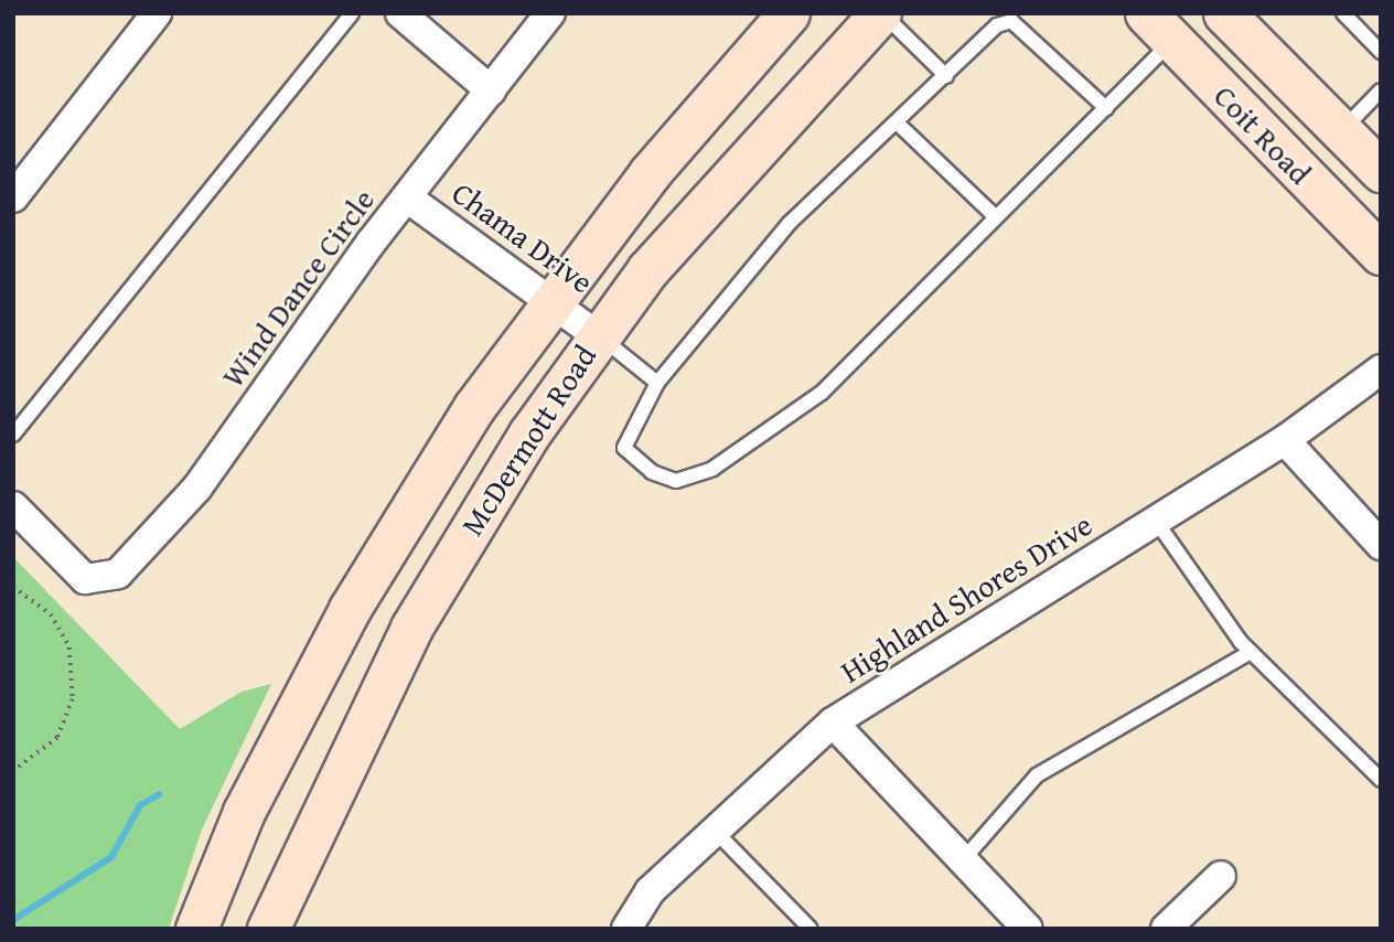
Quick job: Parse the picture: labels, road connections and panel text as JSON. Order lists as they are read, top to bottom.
{
  "streets": {
    "main road": ["Coit Road", "McDermott Road"],
    "street": ["Chama Drive", "Wind Dance Circle", "Highland Shores Drive"]
  },
  "crossings": [
    ["Chama Drive", "Wind Dance Circle"],
    ["Chama Drive", "McDermott Road"]
  ]
}
